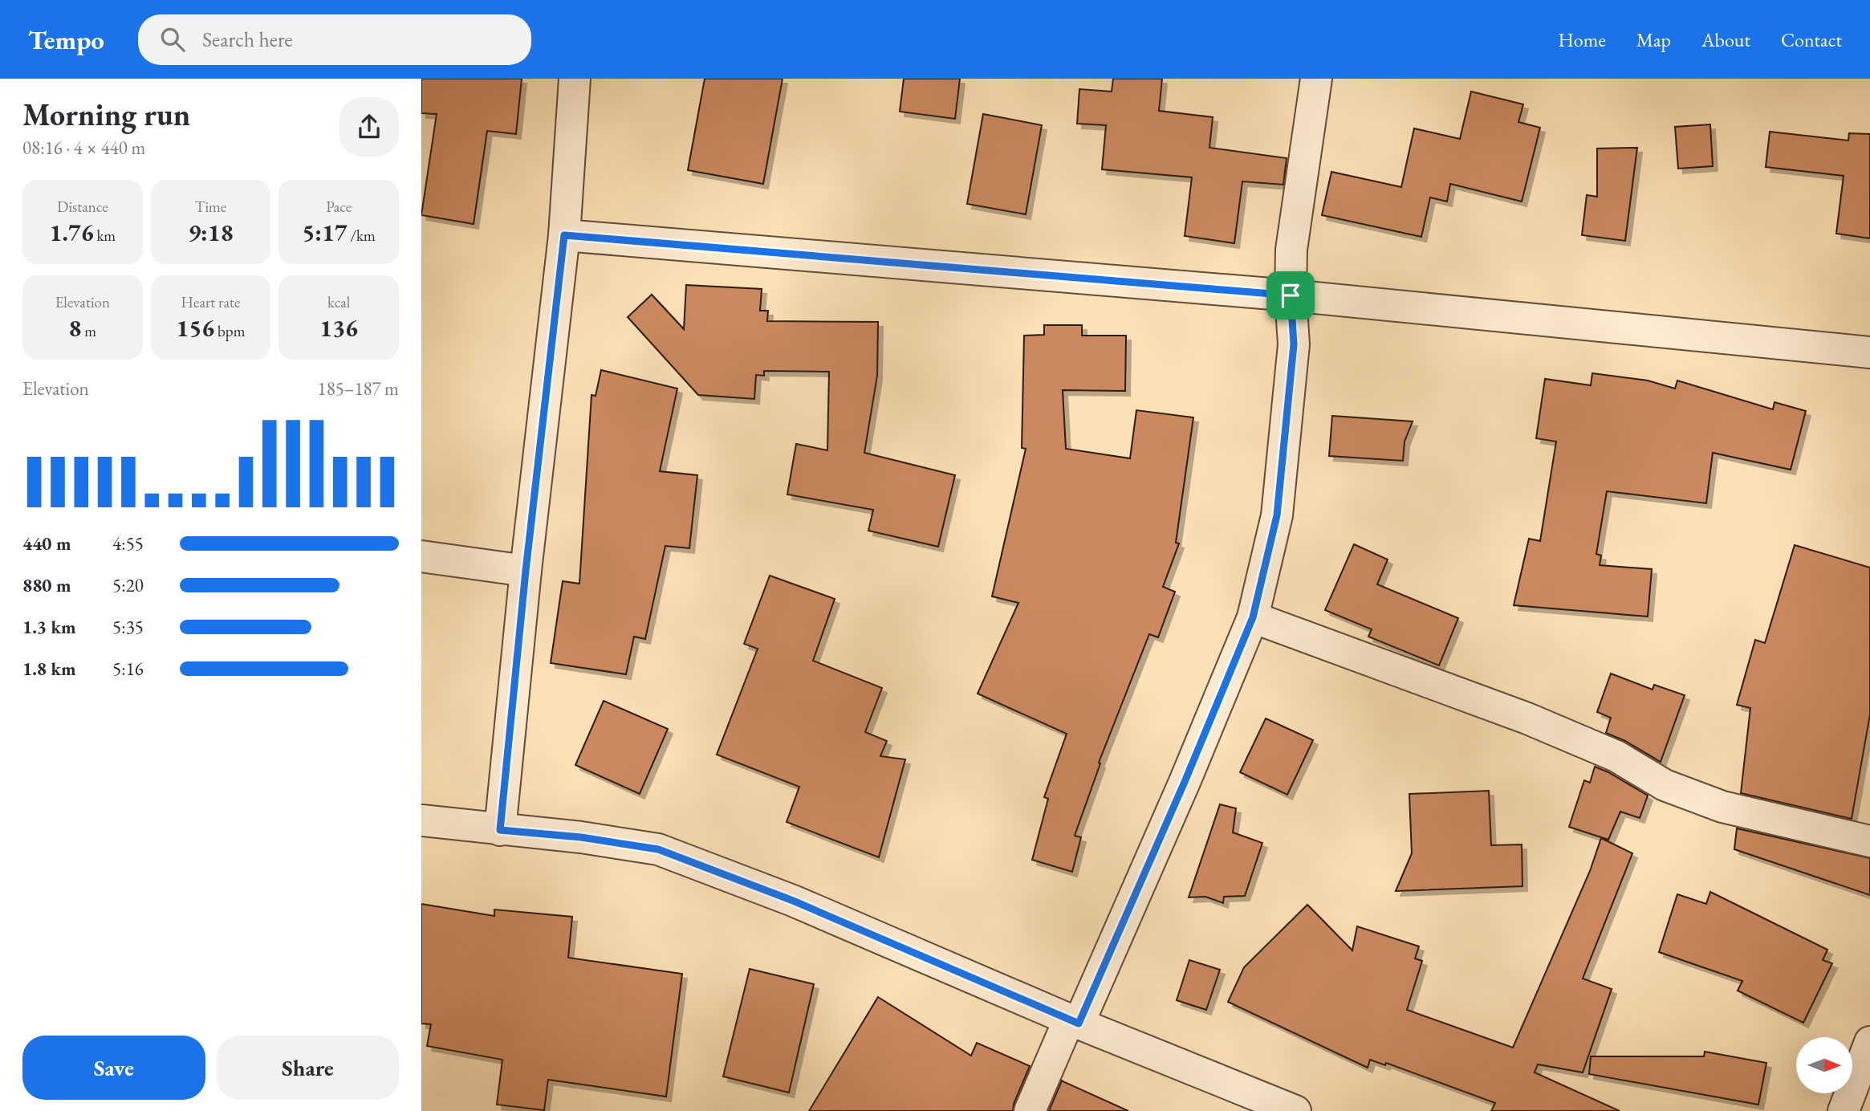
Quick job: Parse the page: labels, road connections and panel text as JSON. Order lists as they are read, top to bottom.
{
  "north": "right",
  "page": {
    "header": "Tempo",
    "search": "Search here",
    "nav": [
      "Home",
      "Map",
      "About",
      "Contact"
    ],
    "heading": ["Morning run", "08:16 · 4 × 440 m"],
    "stats": [
      ["Distance", "1.76 km"],
      ["Time", "9:18"],
      ["Pace", "5:17 /km"],
      ["Elevation", "8 m"],
      ["Heart rate", "156 bpm"],
      ["kcal", "136"]
    ],
    "chart": ["Elevation", "185–187 m"],
    "list": [
      {
        "name": "440 m",
        "note": "4:55"
      },
      {
        "name": "880 m",
        "note": "5:20"
      },
      {
        "name": "1.3 km",
        "note": "5:35"
      },
      {
        "name": "1.8 km",
        "note": "5:16"
      }
    ],
    "buttons": ["Save", "Share"]
  }
}
